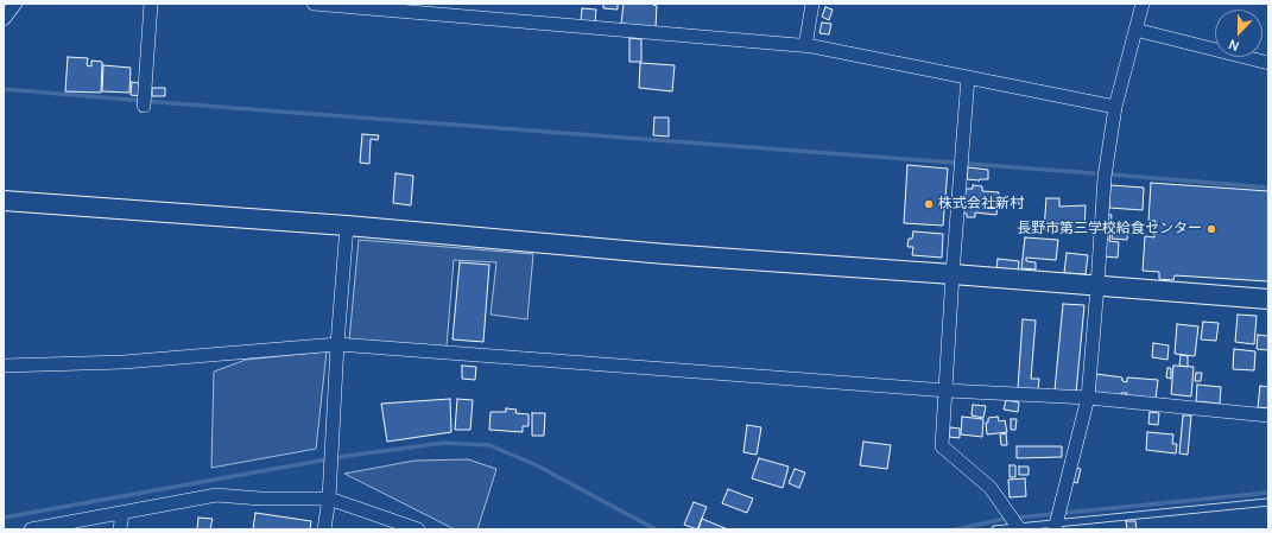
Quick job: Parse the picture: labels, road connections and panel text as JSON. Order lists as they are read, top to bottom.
{
  "places": ["株式会社新村", "長野市第三学校給食センター"],
  "north": "bottom"
}
